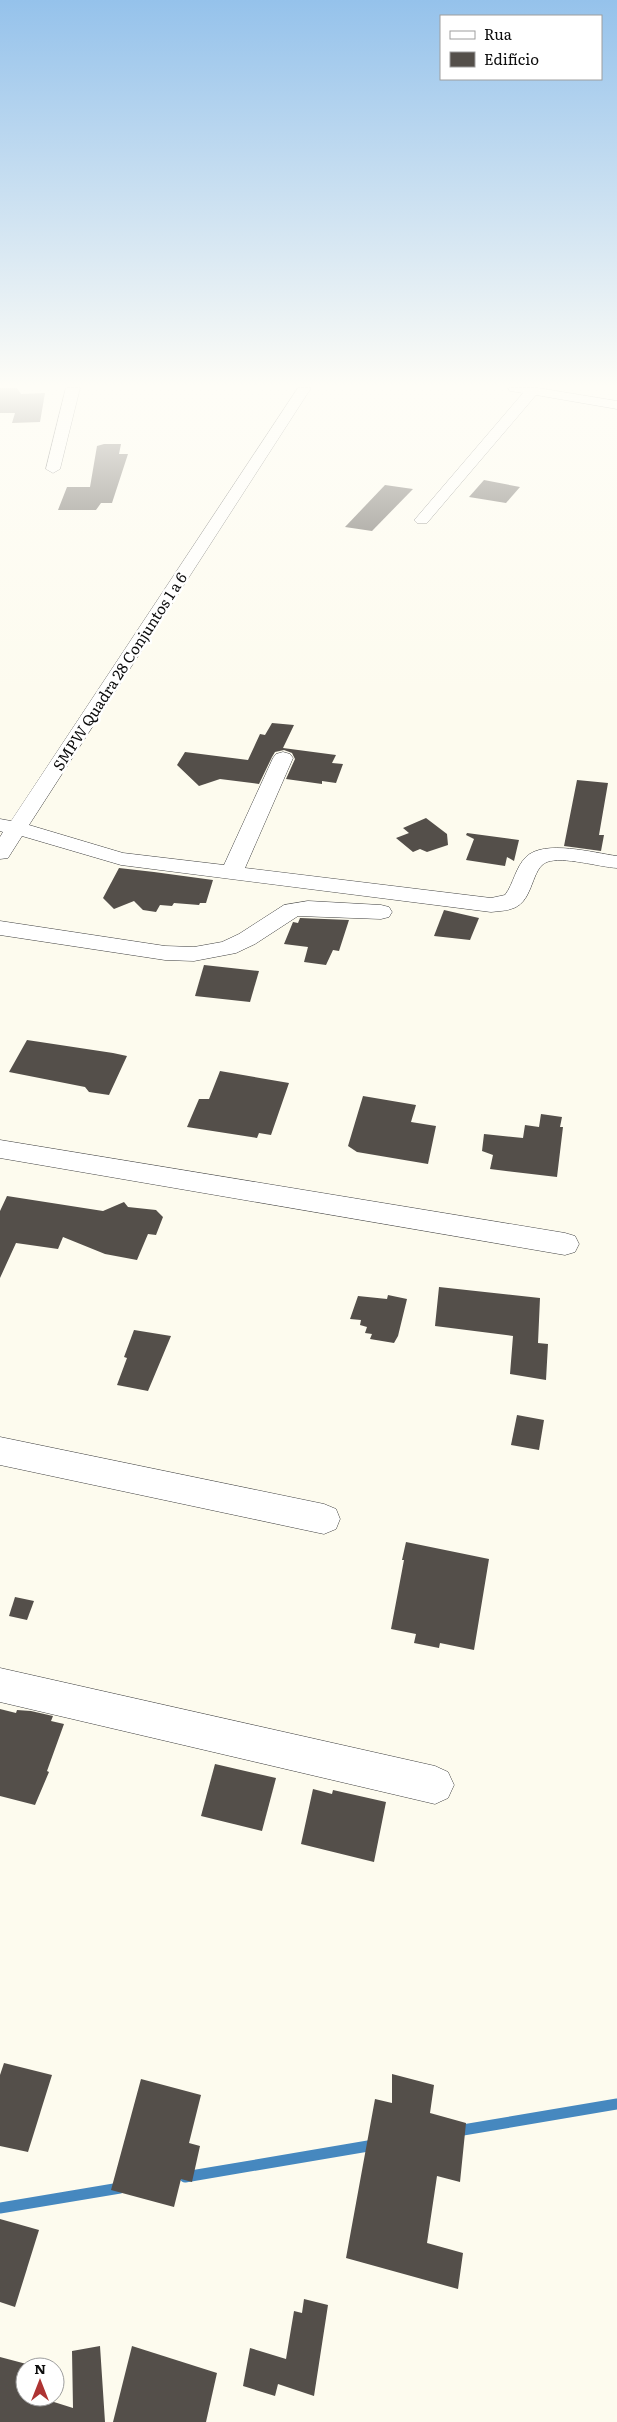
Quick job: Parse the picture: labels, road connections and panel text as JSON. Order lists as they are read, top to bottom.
{
  "streets": {
    "street": ["SMPW Quadra 28 Conjuntos 1 a 6"]
  },
  "legend": ["Rua", "Edifício"],
  "north": "top"
}
